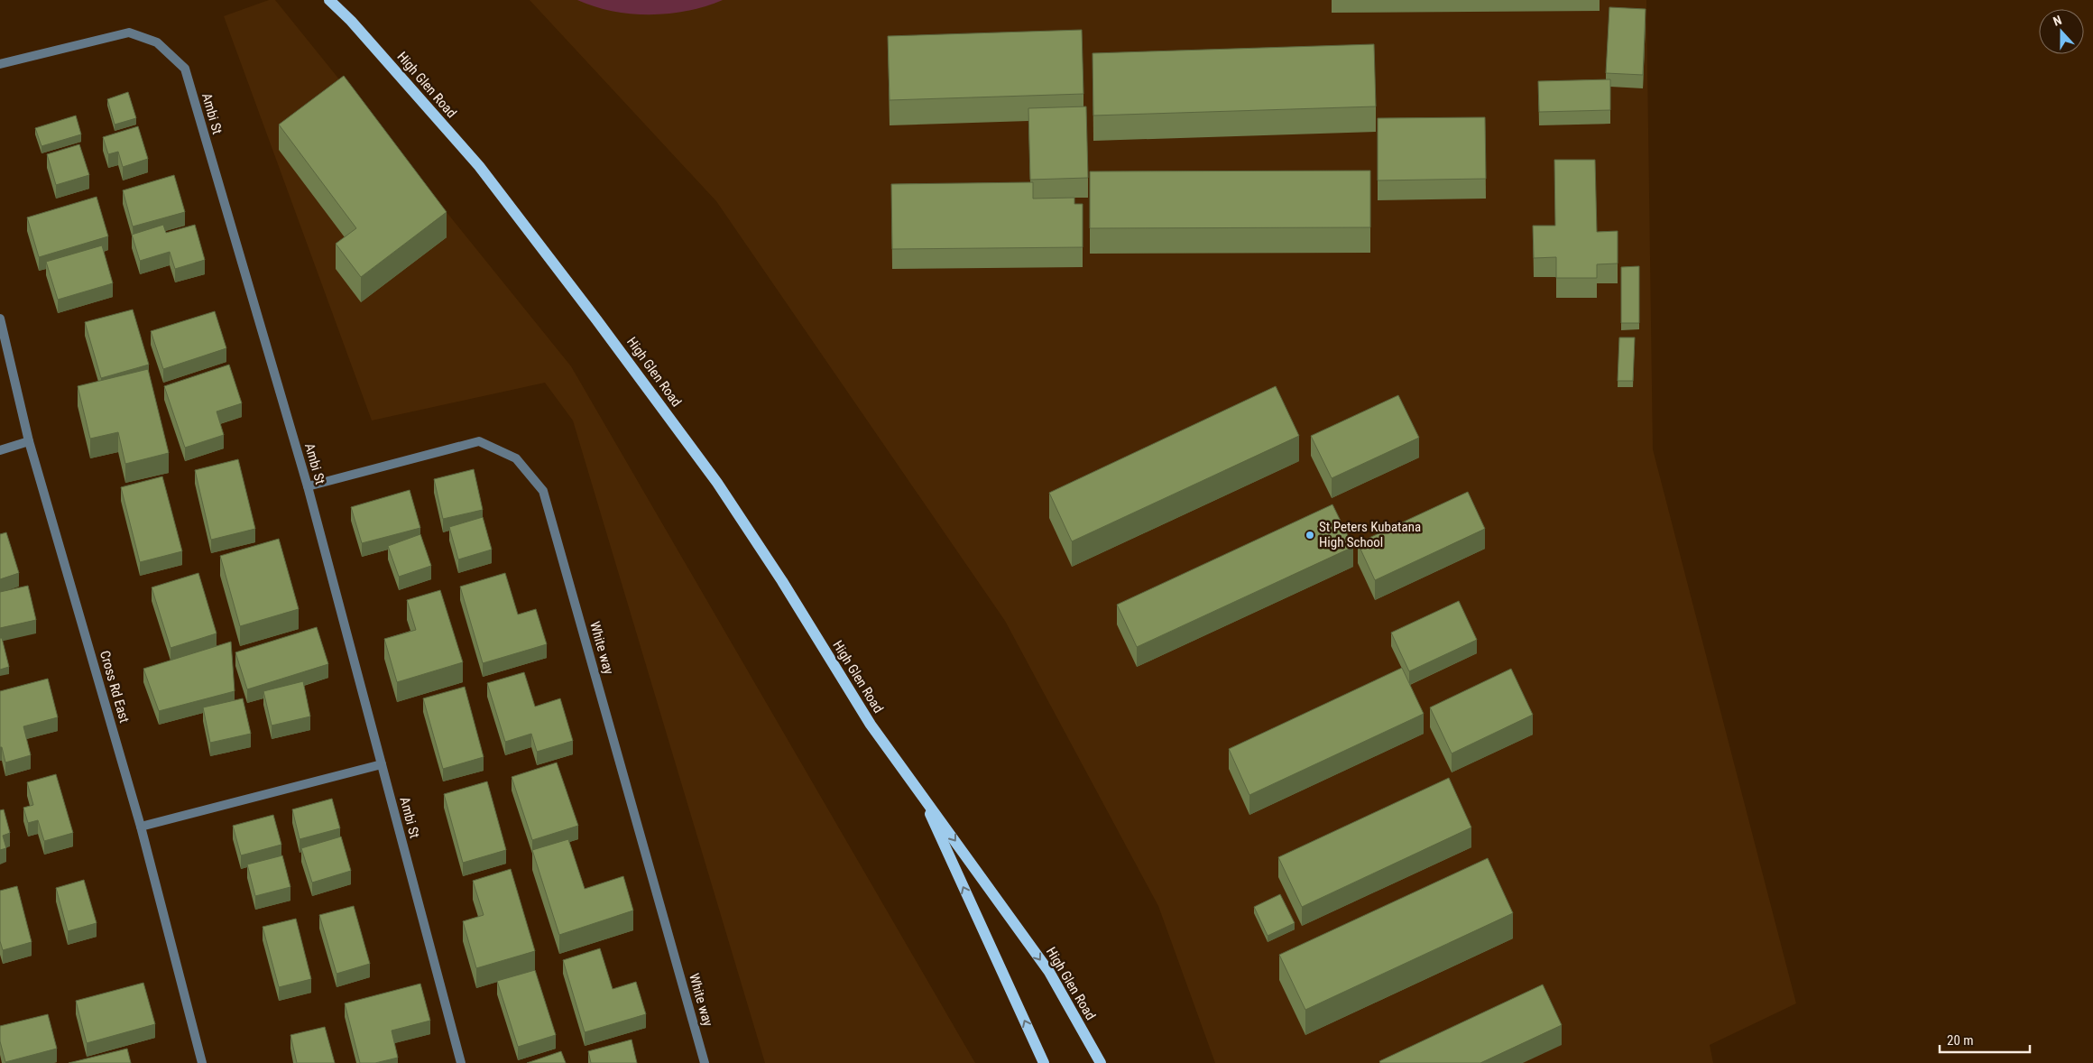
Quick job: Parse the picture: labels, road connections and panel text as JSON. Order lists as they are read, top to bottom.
{
  "streets": {
    "main road": ["High Glen Road"],
    "street": ["Ambi St", "White way", "Cross Rd East"]
  },
  "crossings": [
    ["Ambi St", "White way"]
  ],
  "places": ["St Peters Kubatana High School"],
  "scale_bar": "20 m",
  "north": "top"
}
